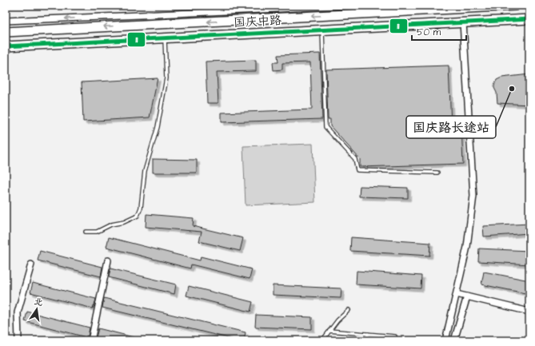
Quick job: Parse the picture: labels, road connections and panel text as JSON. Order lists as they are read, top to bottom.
{
  "streets": {
    "main road": ["国庆中路"]
  },
  "places": ["国庆路长途站"],
  "lines": ["transit line 11"],
  "scale_bar": "50 m",
  "north": "top"
}
